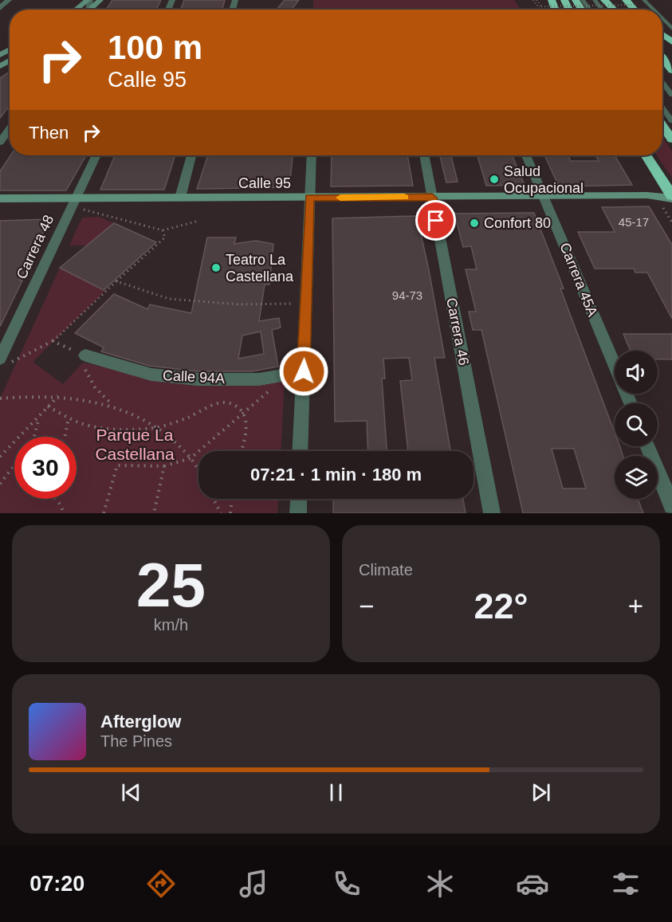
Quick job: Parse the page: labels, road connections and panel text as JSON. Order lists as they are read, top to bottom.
{
  "streets": {
    "street": [
      "Calle 95",
      "Carrera 48",
      "Carrera 45A",
      "Carrera 46",
      "Calle 94A"
    ]
  },
  "crossings": [
    ["Calle 95", "Carrera 48"],
    ["Calle 95", "Carrera 45A"],
    ["Calle 95", "Carrera 46"]
  ],
  "parks": ["Parque La Castellana"],
  "places": ["Salud Ocupacional", "Confort 80", "Teatro La Castellana"],
  "house_numbers": ["45-17", "94-73"],
  "page": {
    "turn": ["100 m", "Calle 95"],
    "then": "Then",
    "limit": "30",
    "trip": "07:21 · 1 min · 180 m",
    "tile": [
      ["25", "km/h"],
      "Climate"
    ],
    "heat": ["−", "22°", "+"],
    "song": ["Afterglow", "The Pines"],
    "tabs": "07:20"
  }
}
